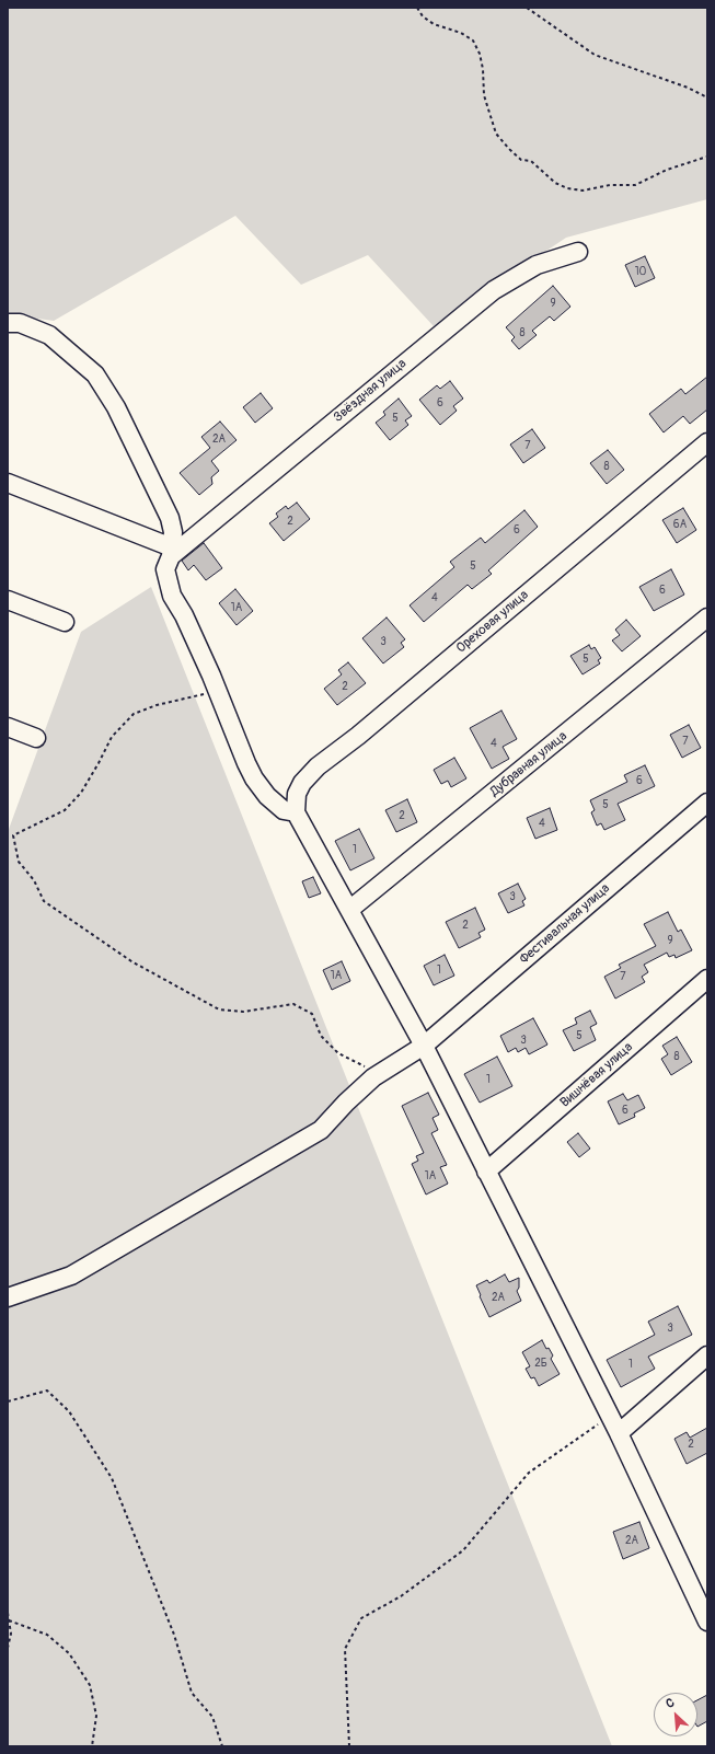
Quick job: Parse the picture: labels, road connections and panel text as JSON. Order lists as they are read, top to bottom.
{
  "streets": {
    "street": [
      "Звёздная улица",
      "Ореховая улица",
      "Дубравная улица",
      "Фестивальная улица",
      "Вишнёвая улица"
    ]
  },
  "house_numbers": [
    "10",
    "9",
    "8",
    "6",
    "5",
    "2А",
    "7",
    "8",
    "2",
    "6А",
    "6",
    "5",
    "6",
    "4",
    "1А",
    "3",
    "5",
    "2",
    "7",
    "4",
    "6",
    "5",
    "2",
    "4",
    "1",
    "3",
    "2",
    "9",
    "1",
    "1А",
    "7",
    "5",
    "3",
    "8",
    "1",
    "6",
    "1А",
    "2А",
    "3",
    "2Б",
    "1",
    "2",
    "2А"
  ],
  "north": "top left"
}
